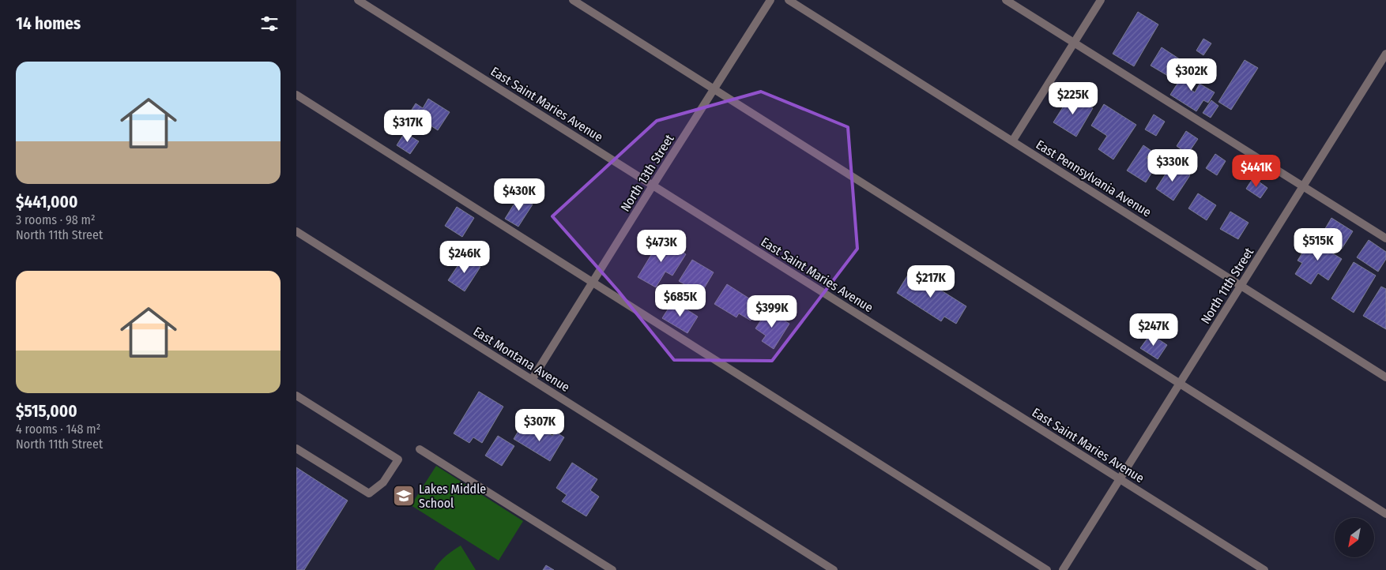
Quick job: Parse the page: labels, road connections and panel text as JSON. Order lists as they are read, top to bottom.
{
  "streets": {
    "street": [
      "East Saint Maries Avenue",
      "North 13th Street",
      "East Pennsylvania Avenue",
      "North 11th Street",
      "East Montana Avenue"
    ]
  },
  "crossings": [
    ["East Saint Maries Avenue", "North 13th Street"],
    ["East Saint Maries Avenue", "North 11th Street"],
    ["North 13th Street", "East Montana Avenue"],
    ["East Pennsylvania Avenue", "North 11th Street"]
  ],
  "places": {
    "school or university": ["Lakes Middle School"]
  },
  "north": "bottom left",
  "page": {
    "heading": "14 homes",
    "list": [
      {
        "name": "$441,000",
        "note": "3 rooms · 98 m² · North 11th Street"
      },
      {
        "name": "$515,000",
        "note": "4 rooms · 148 m² · North 11th Street"
      }
    ],
    "price": [
      "$302K",
      "$225K",
      "$317K",
      "$330K",
      "$441K",
      "$430K",
      "$515K",
      "$473K",
      "$246K",
      "$217K",
      "$685K",
      "$399K",
      "$247K",
      "$307K"
    ]
  }
}
